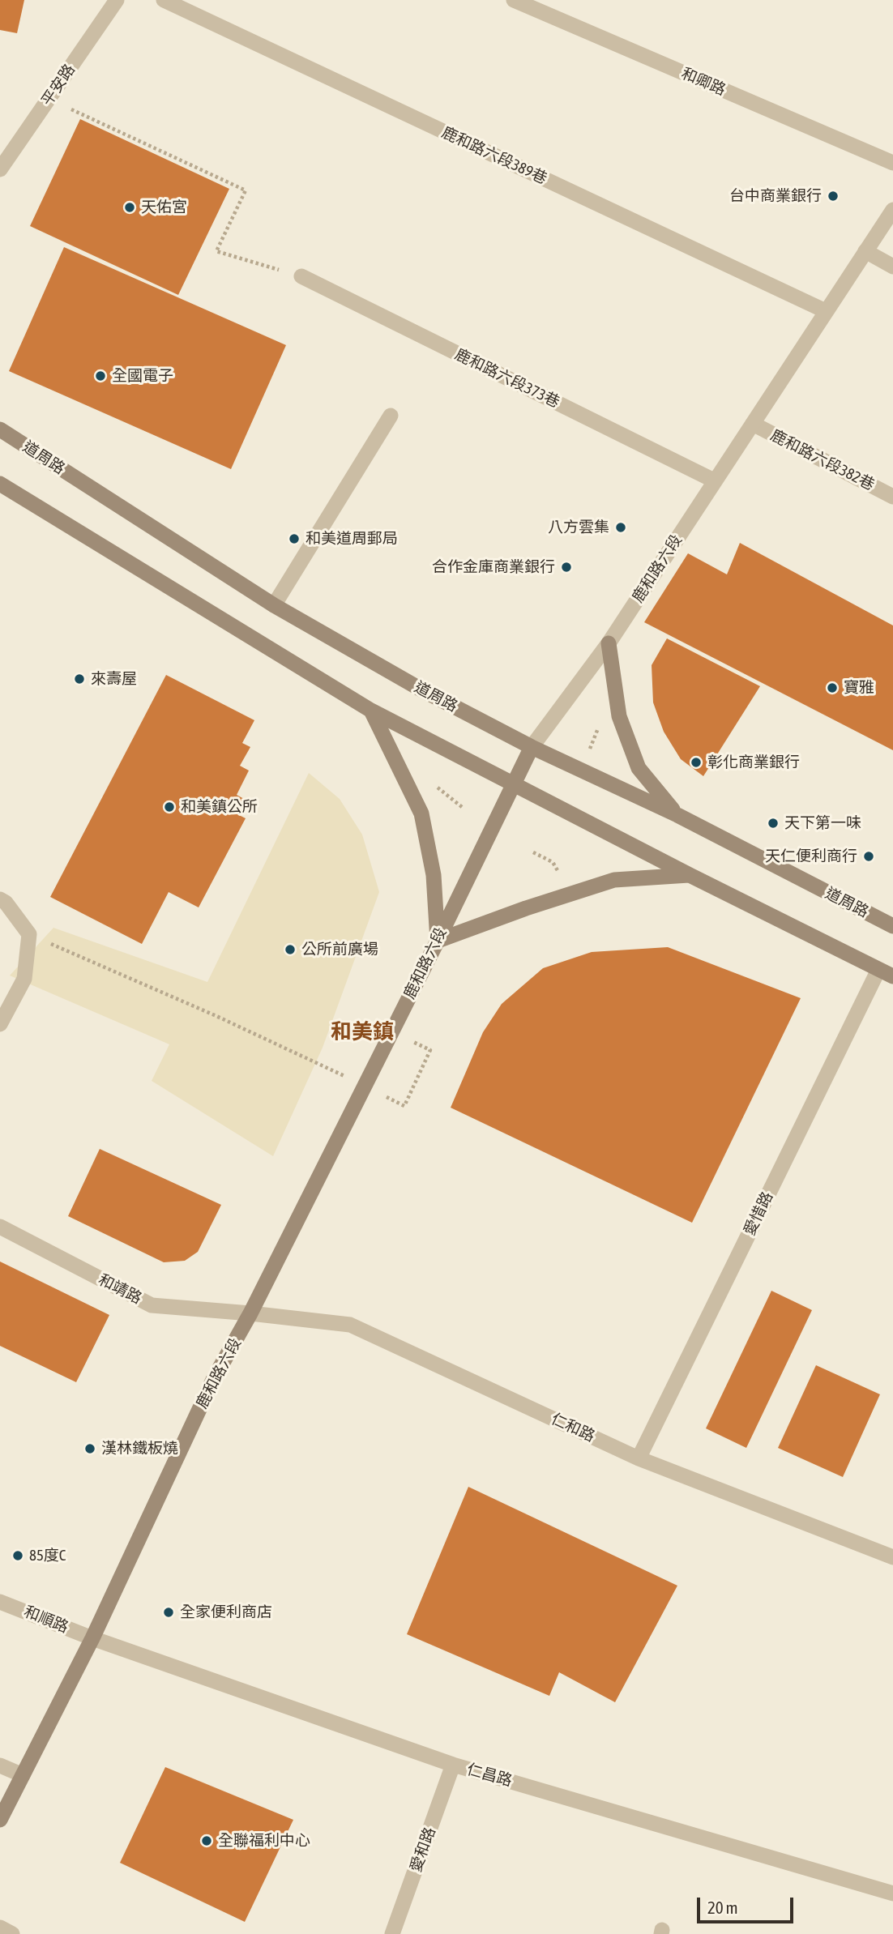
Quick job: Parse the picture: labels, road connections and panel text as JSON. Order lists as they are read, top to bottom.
{
  "streets": {
    "main road": ["道周路", "鹿和路六段"],
    "street": [
      "和卿路",
      "平安路",
      "鹿和路六段389巷",
      "鹿和路六段373巷",
      "鹿和路六段382巷",
      "愛惜路",
      "和靖路",
      "仁和路",
      "和順路",
      "仁昌路",
      "愛和路"
    ]
  },
  "crossings": [
    ["鹿和路六段389巷", "鹿和路六段"],
    ["鹿和路六段373巷", "鹿和路六段"],
    ["道周路", "鹿和路六段"],
    ["鹿和路六段382巷", "鹿和路六段"],
    ["鹿和路六段", "和靖路"],
    ["鹿和路六段", "仁和路"],
    ["鹿和路六段", "和順路"],
    ["鹿和路六段", "仁昌路"],
    ["愛惜路", "仁和路"],
    ["和靖路", "仁和路"],
    ["和順路", "仁昌路"],
    ["仁昌路", "愛和路"]
  ],
  "districts": ["和美鎮"],
  "places": [
    "台中商業銀行",
    "天佑宮",
    "全國電子",
    "八方雲集",
    "和美道周郵局",
    "合作金庫商業銀行",
    "來壽屋",
    "寶雅",
    "彰化商業銀行",
    "和美鎮公所",
    "天下第一味",
    "天仁便利商行",
    "公所前廣場",
    "漢林鐵板燒",
    "85度C",
    "全家便利商店",
    "全聯福利中心"
  ],
  "scale_bar": "20 m"
}
